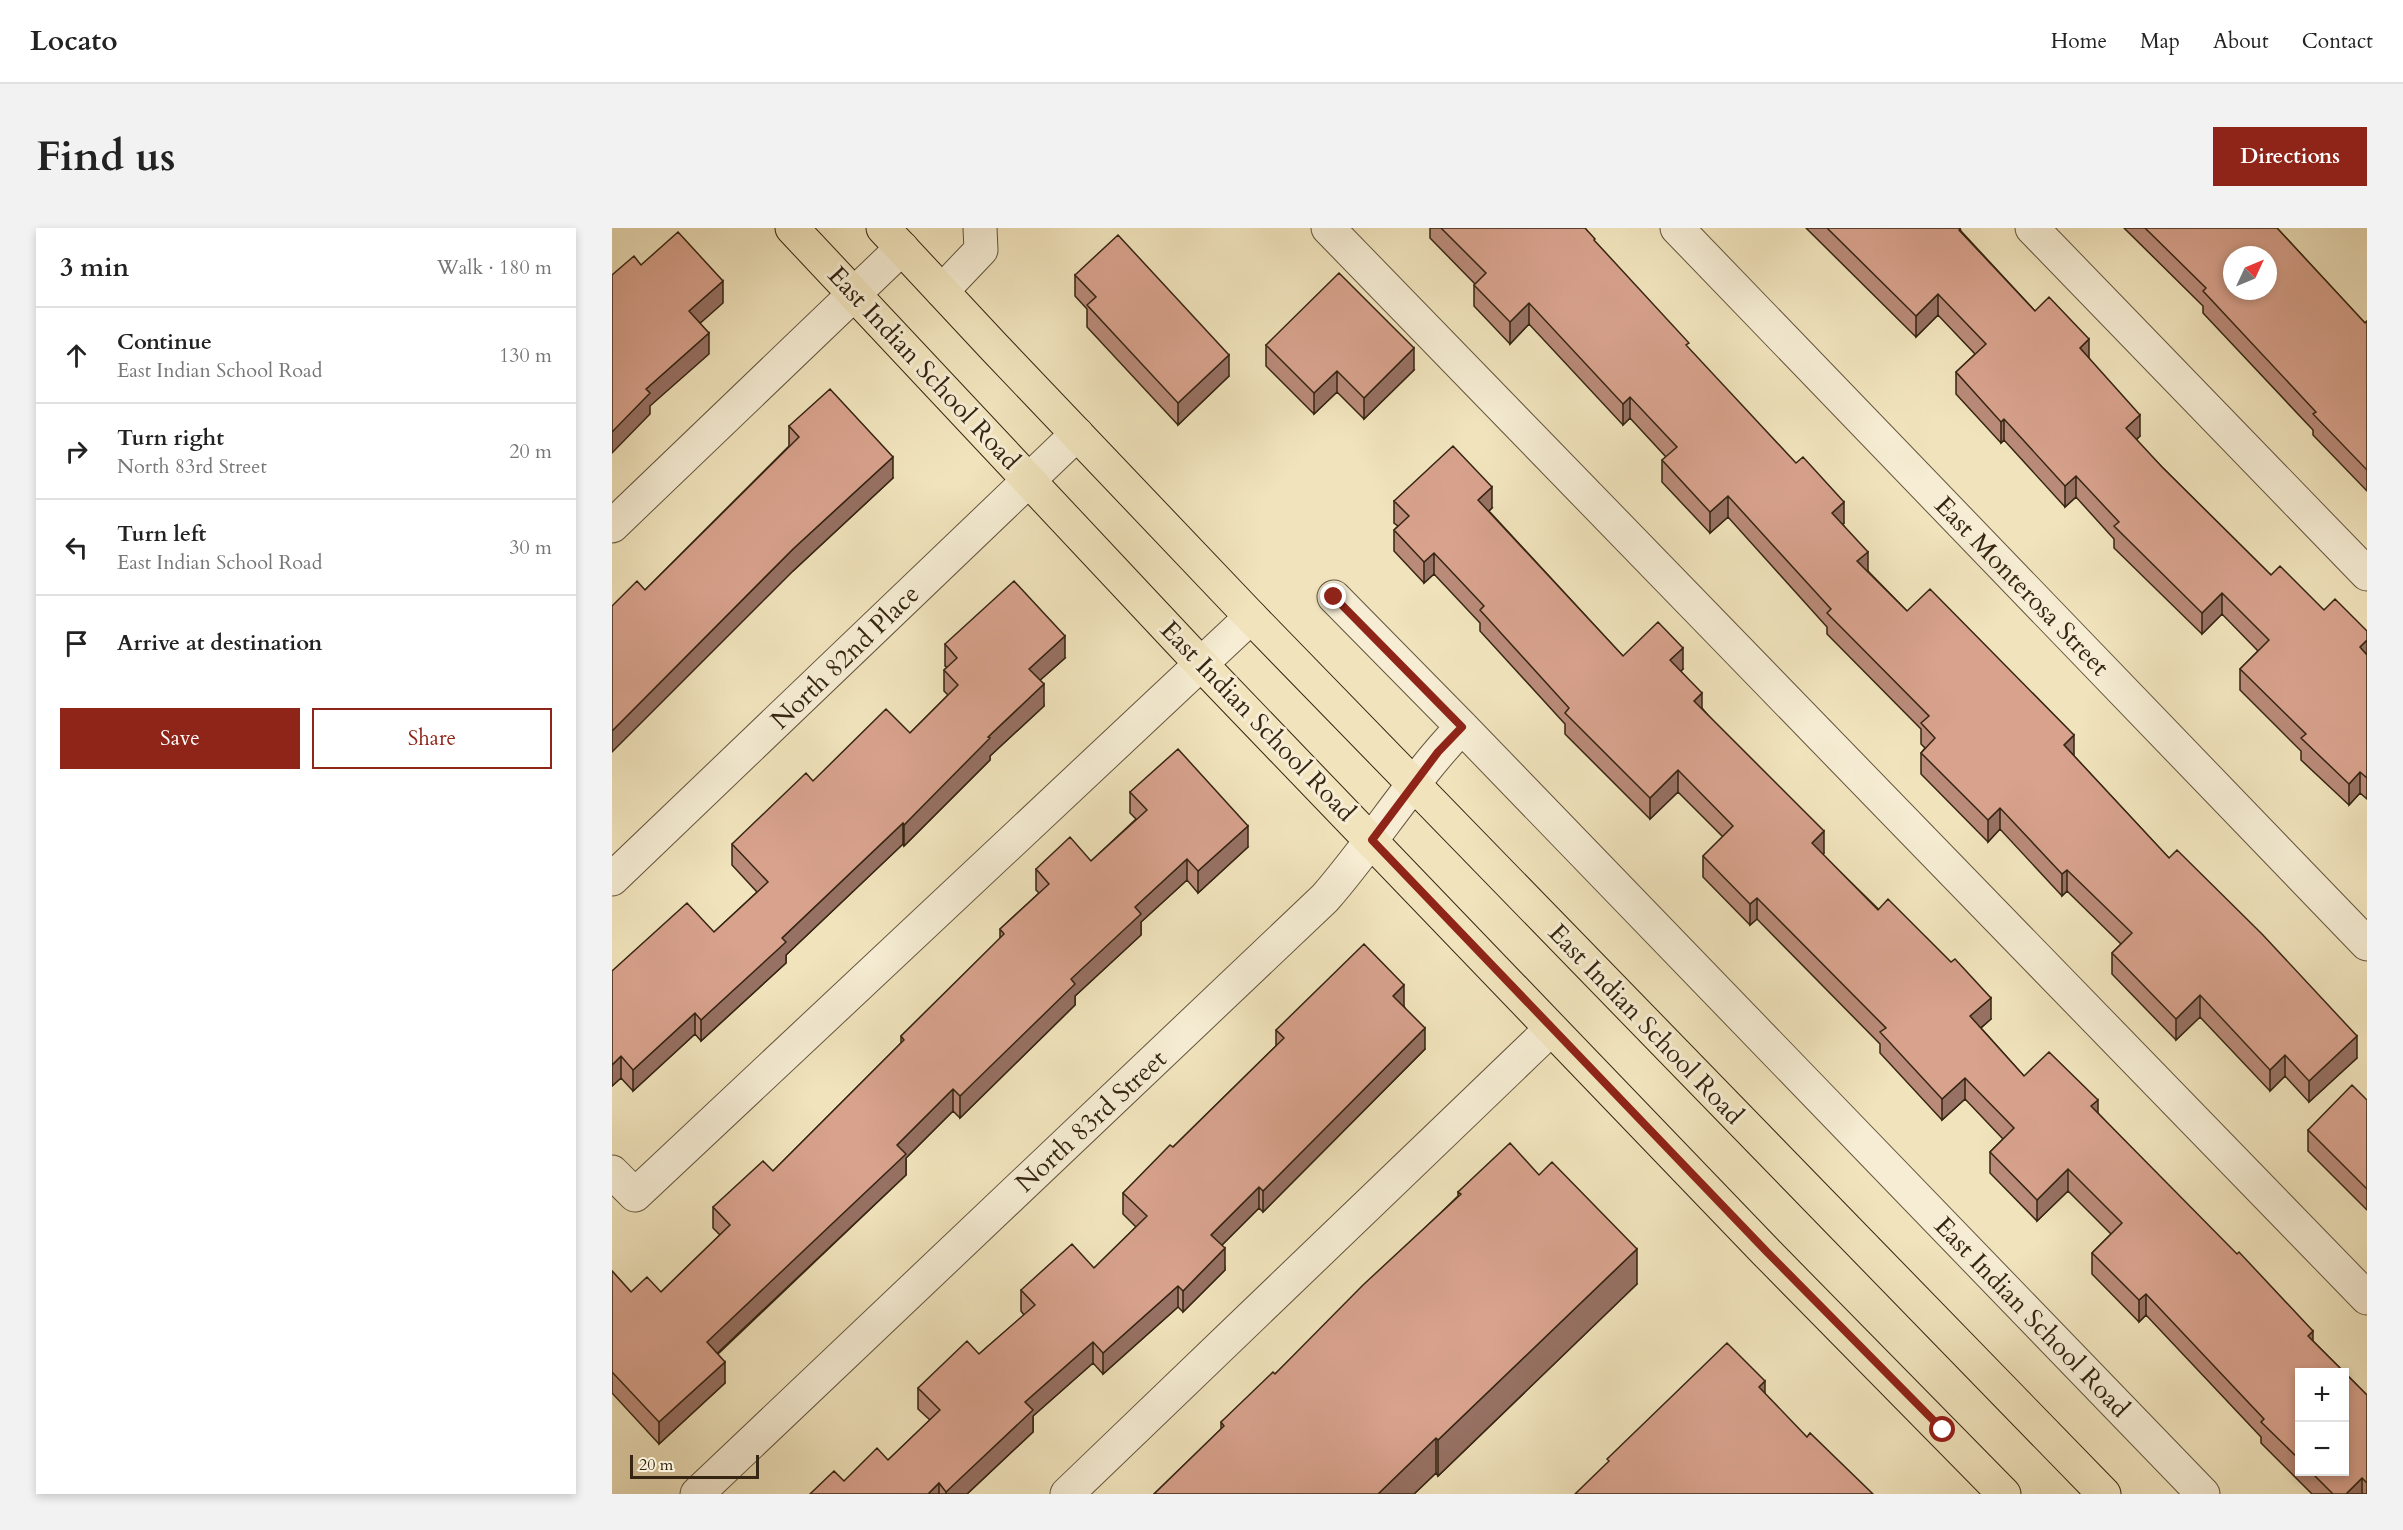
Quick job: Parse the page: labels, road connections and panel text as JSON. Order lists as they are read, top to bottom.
{
  "streets": {
    "main road": ["East Indian School Road"],
    "street": ["East Monterosa Street", "North 82nd Place", "North 83rd Street"]
  },
  "crossings": [
    ["East Indian School Road", "North 82nd Place"],
    ["East Indian School Road", "North 83rd Street"]
  ],
  "scale_bar": "20 m",
  "north": "top right",
  "page": {
    "header": "Locato",
    "nav": [
      "Home",
      "Map",
      "About",
      "Contact"
    ],
    "buttons": [
      "Directions",
      ["Save", "Share"]
    ],
    "title": "Find us",
    "heading": ["3 min", "Walk · 180 m"],
    "list": [
      ["Continue", "East Indian School Road", "130 m"],
      ["Turn right", "North 83rd Street", "20 m"],
      ["Turn left", "East Indian School Road", "30 m"],
      "Arrive at destination"
    ],
    "map_buttons": ["+", "−"],
    "scale": "20 m"
  }
}
